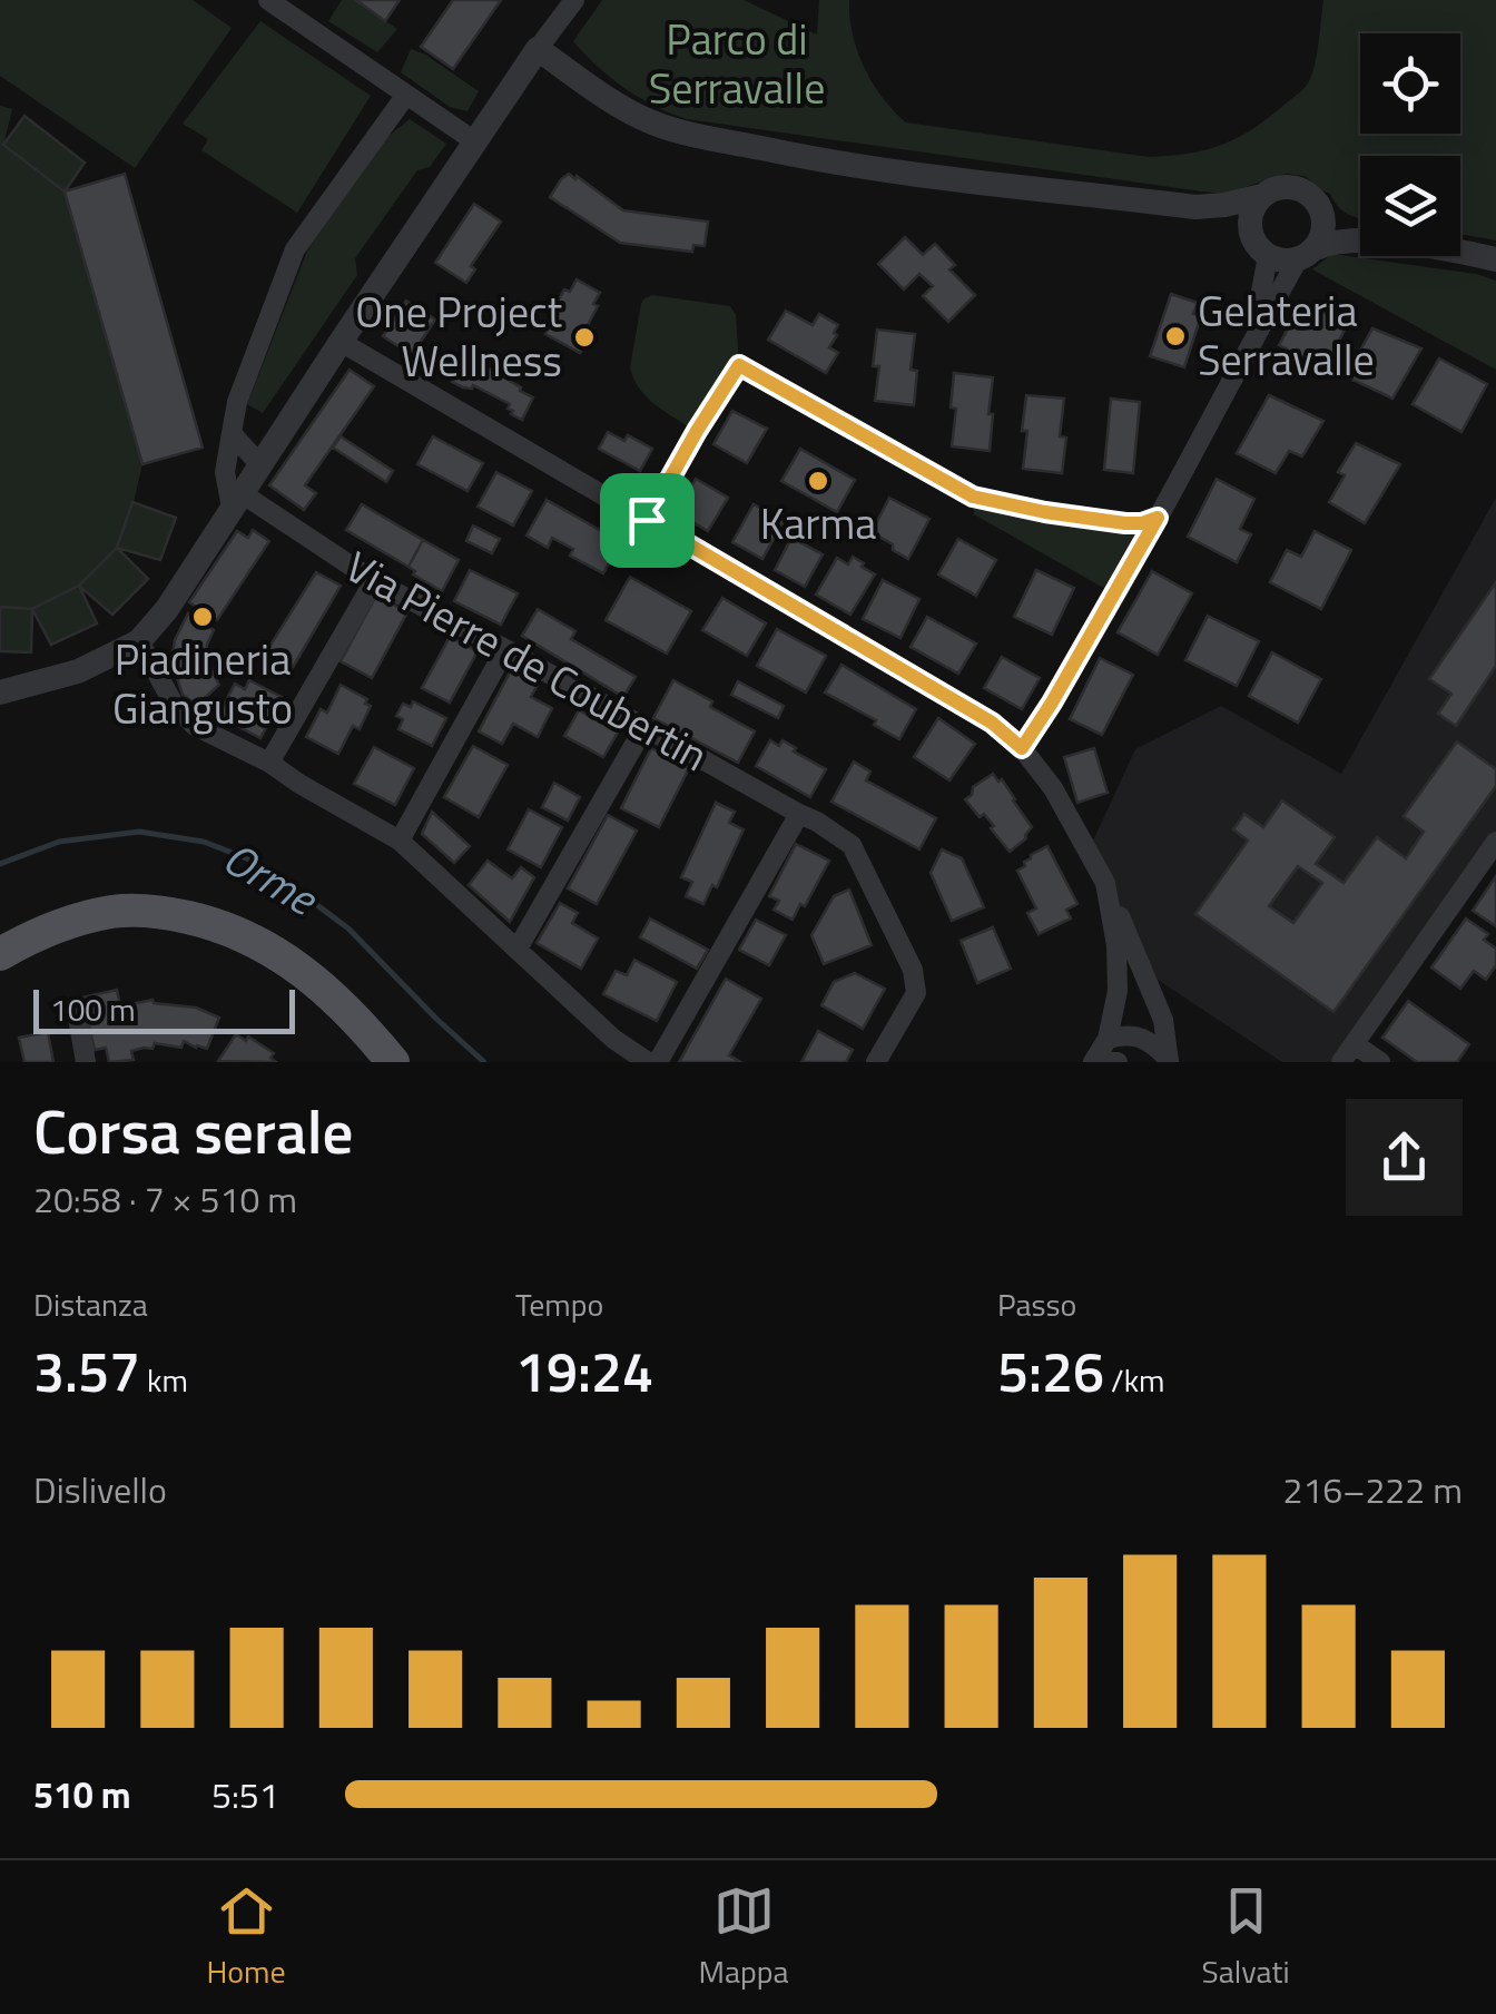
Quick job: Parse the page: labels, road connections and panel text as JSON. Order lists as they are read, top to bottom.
{
  "streets": {
    "street": ["Via Pierre de Coubertin"]
  },
  "water": ["Orme"],
  "parks": ["Parco di Serravalle"],
  "places": [
    "Gelateria Serravalle",
    "One Project Wellness",
    "Karma",
    "Piadineria Giangusto"
  ],
  "scale_bar": "100 m",
  "page": {
    "scale": "100 m",
    "heading": ["Corsa serale", "20:58 · 7 × 510 m"],
    "stats": [
      ["Distanza", "3.57 km"],
      ["Tempo", "19:24"],
      ["Passo", "5:26 /km"]
    ],
    "chart": ["Dislivello", "216–222 m"],
    "list": [
      {
        "name": "510 m",
        "note": "5:51"
      }
    ],
    "tabs": ["Home", "Mappa", "Salvati"]
  }
}
